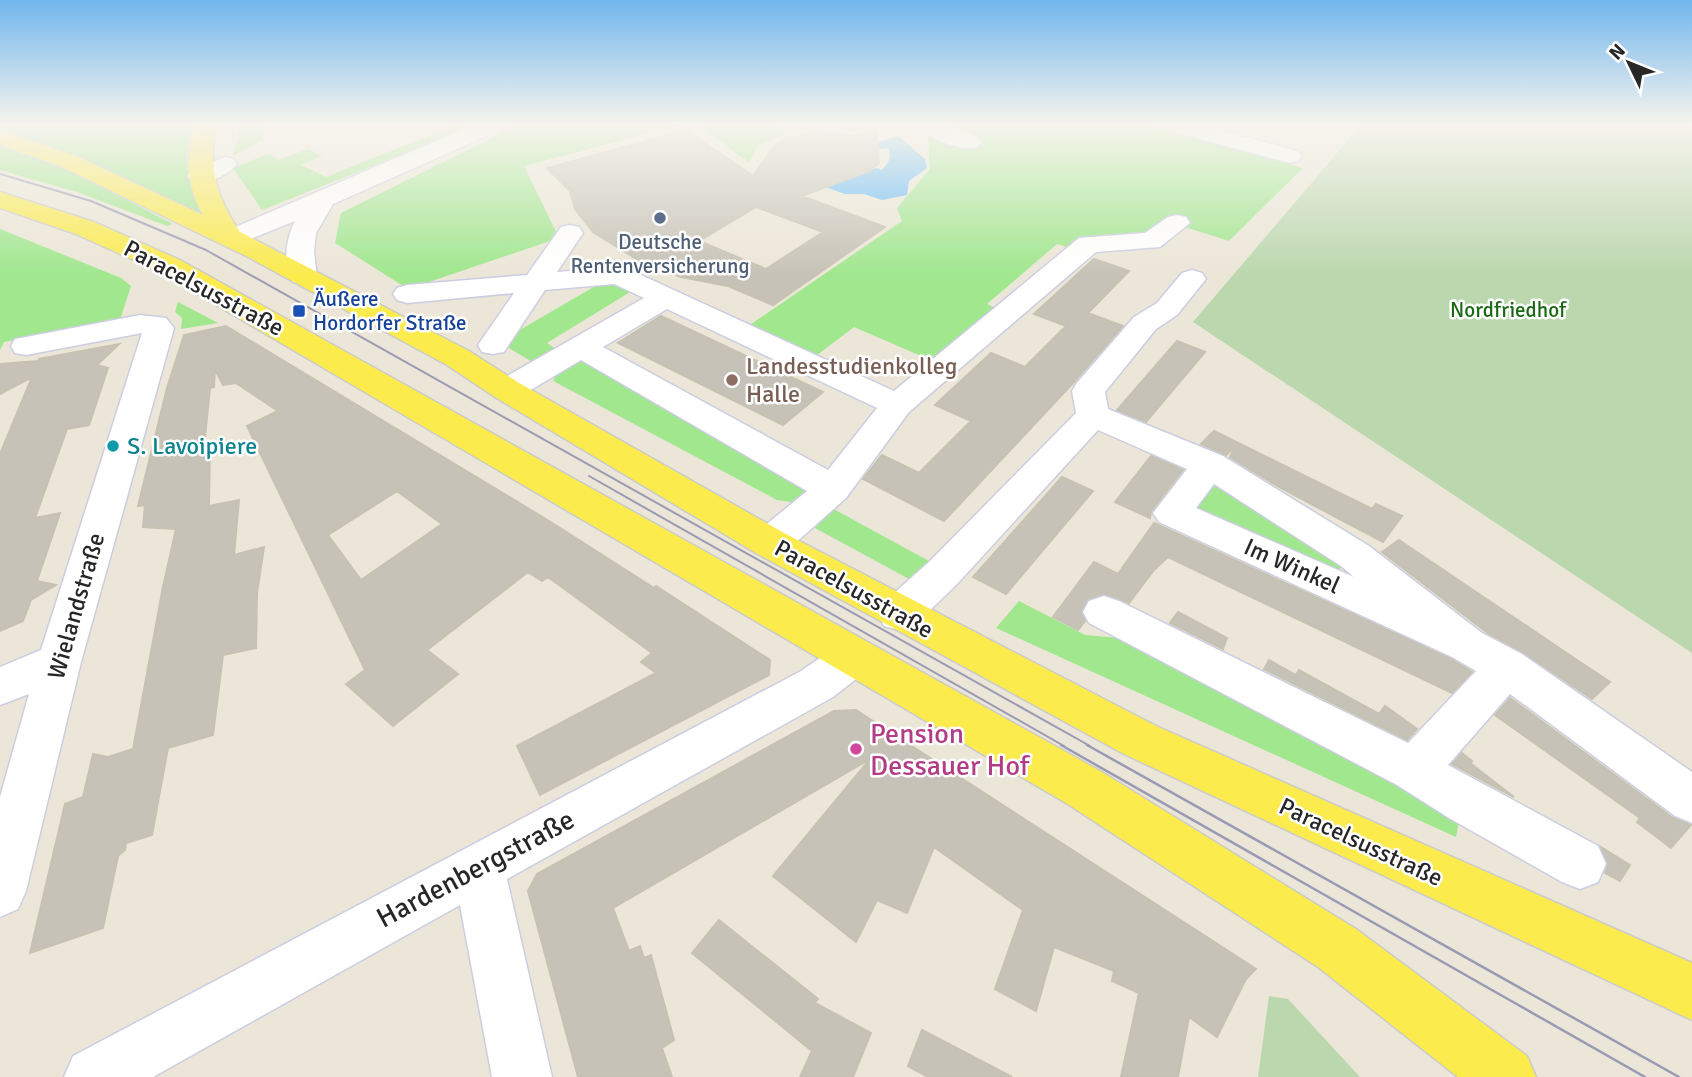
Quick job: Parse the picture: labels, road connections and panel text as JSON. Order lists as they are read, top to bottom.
{
  "streets": {
    "main road": ["Paracelsusstraße"],
    "street": ["Im Winkel", "Wielandstraße", "Hardenbergstraße"]
  },
  "crossings": [
    ["Paracelsusstraße", "Hardenbergstraße"]
  ],
  "parks": ["Nordfriedhof"],
  "places": {
    "other": [
      "Deutsche Rentenversicherung",
      "Landesstudienkolleg Halle",
      "S. Lavoipiere",
      "Pension Dessauer Hof"
    ],
    "transit": ["Äußere Hordorfer Straße"]
  },
  "north": "top left"
}
